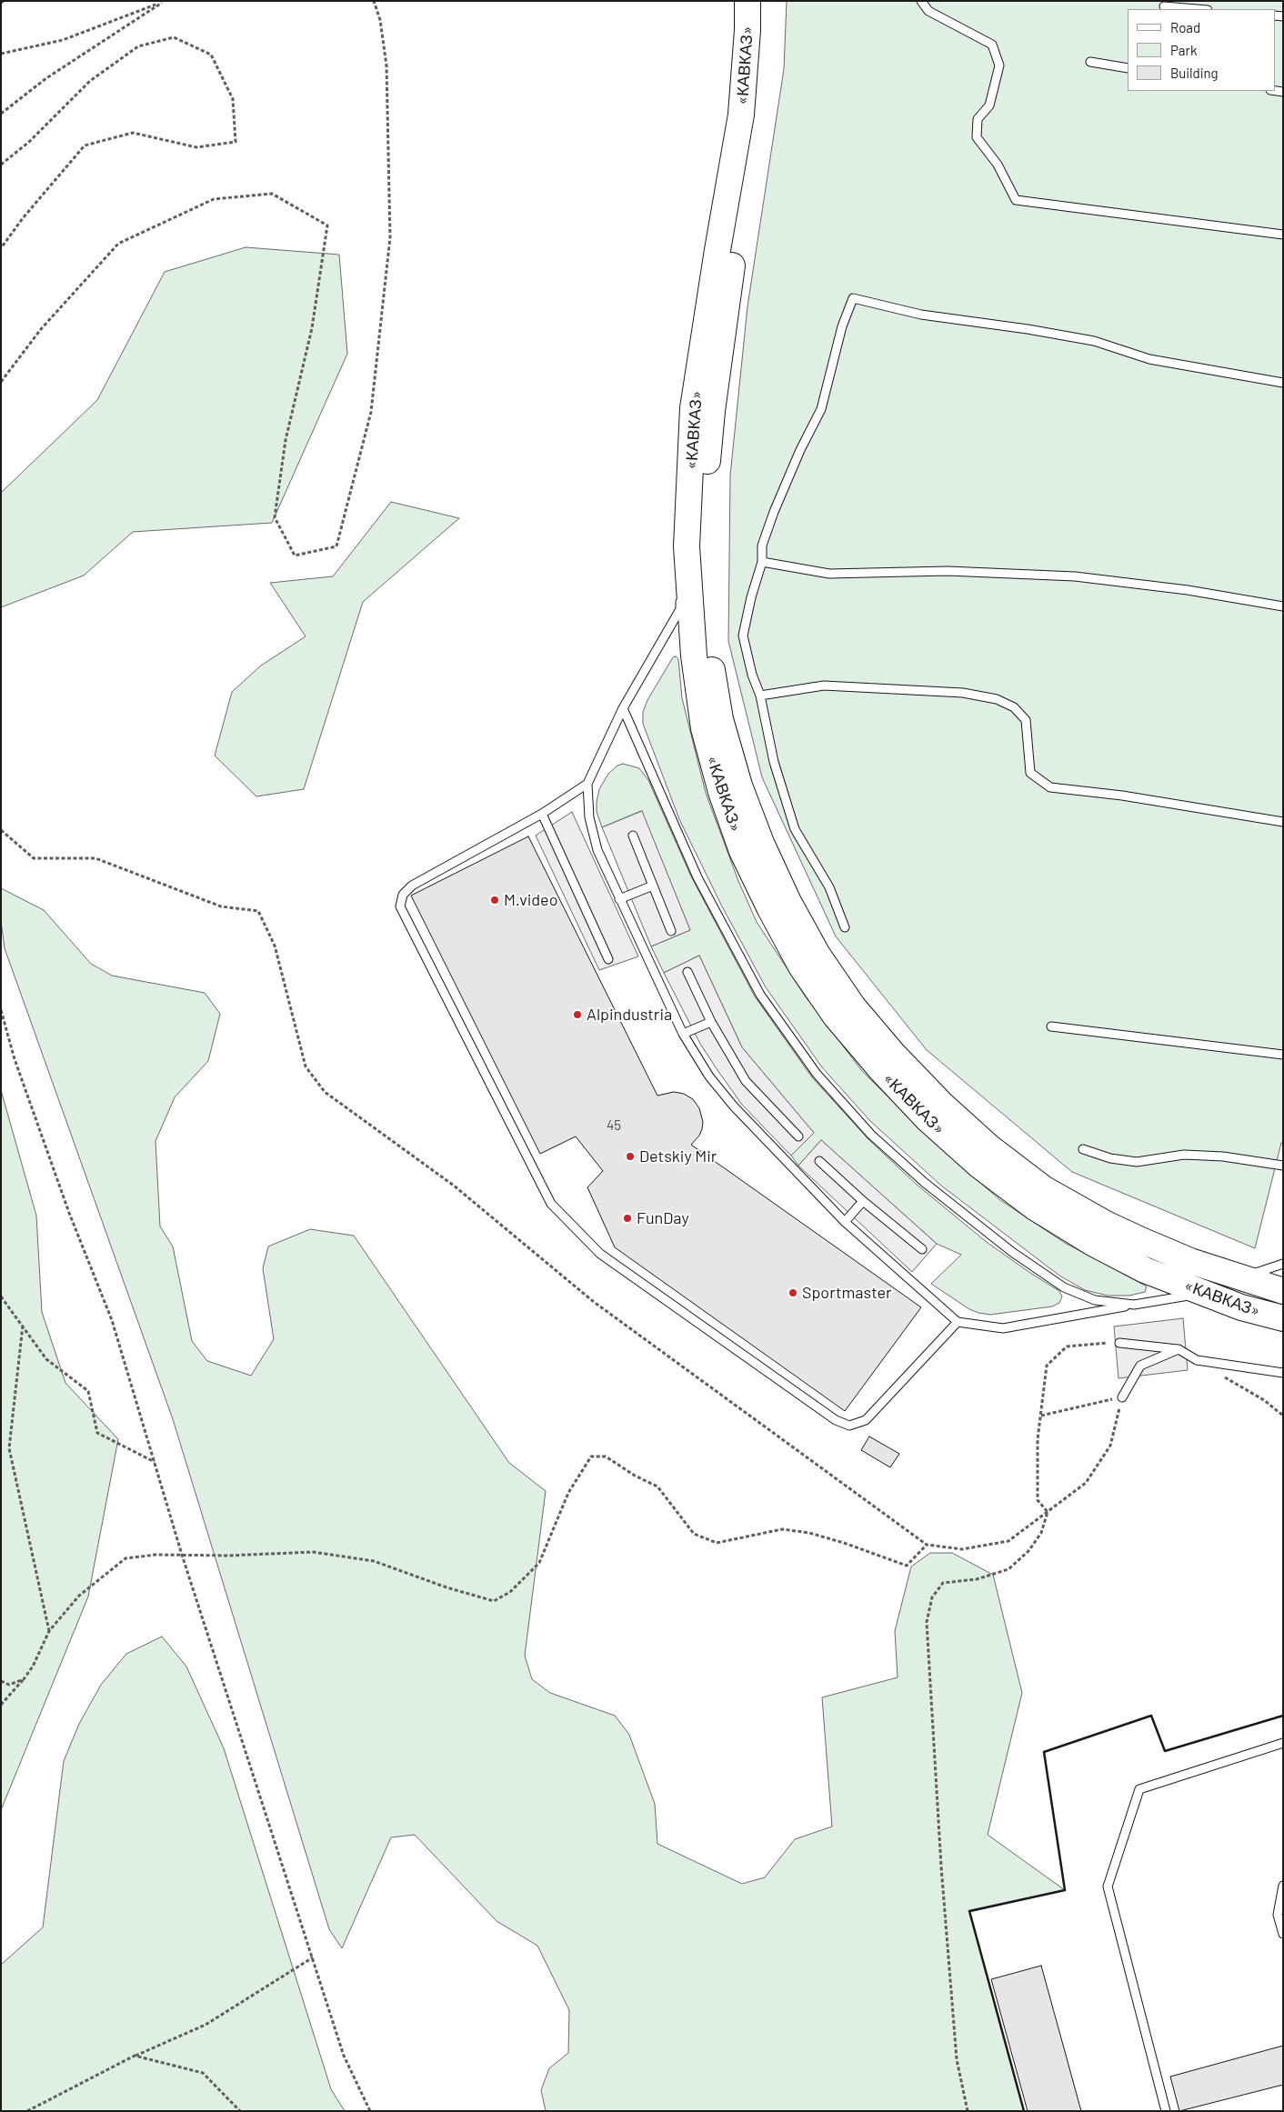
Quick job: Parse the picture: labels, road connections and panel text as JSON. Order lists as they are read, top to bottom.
{
  "streets": {
    "main road": ["«КАВКАЗ»"]
  },
  "places": [
    "M.video",
    "Alpindustria",
    "Detskiy Mir",
    "FunDay",
    "Sportmaster"
  ],
  "house_numbers": ["45"],
  "legend": ["Road", "Park", "Building"]
}
